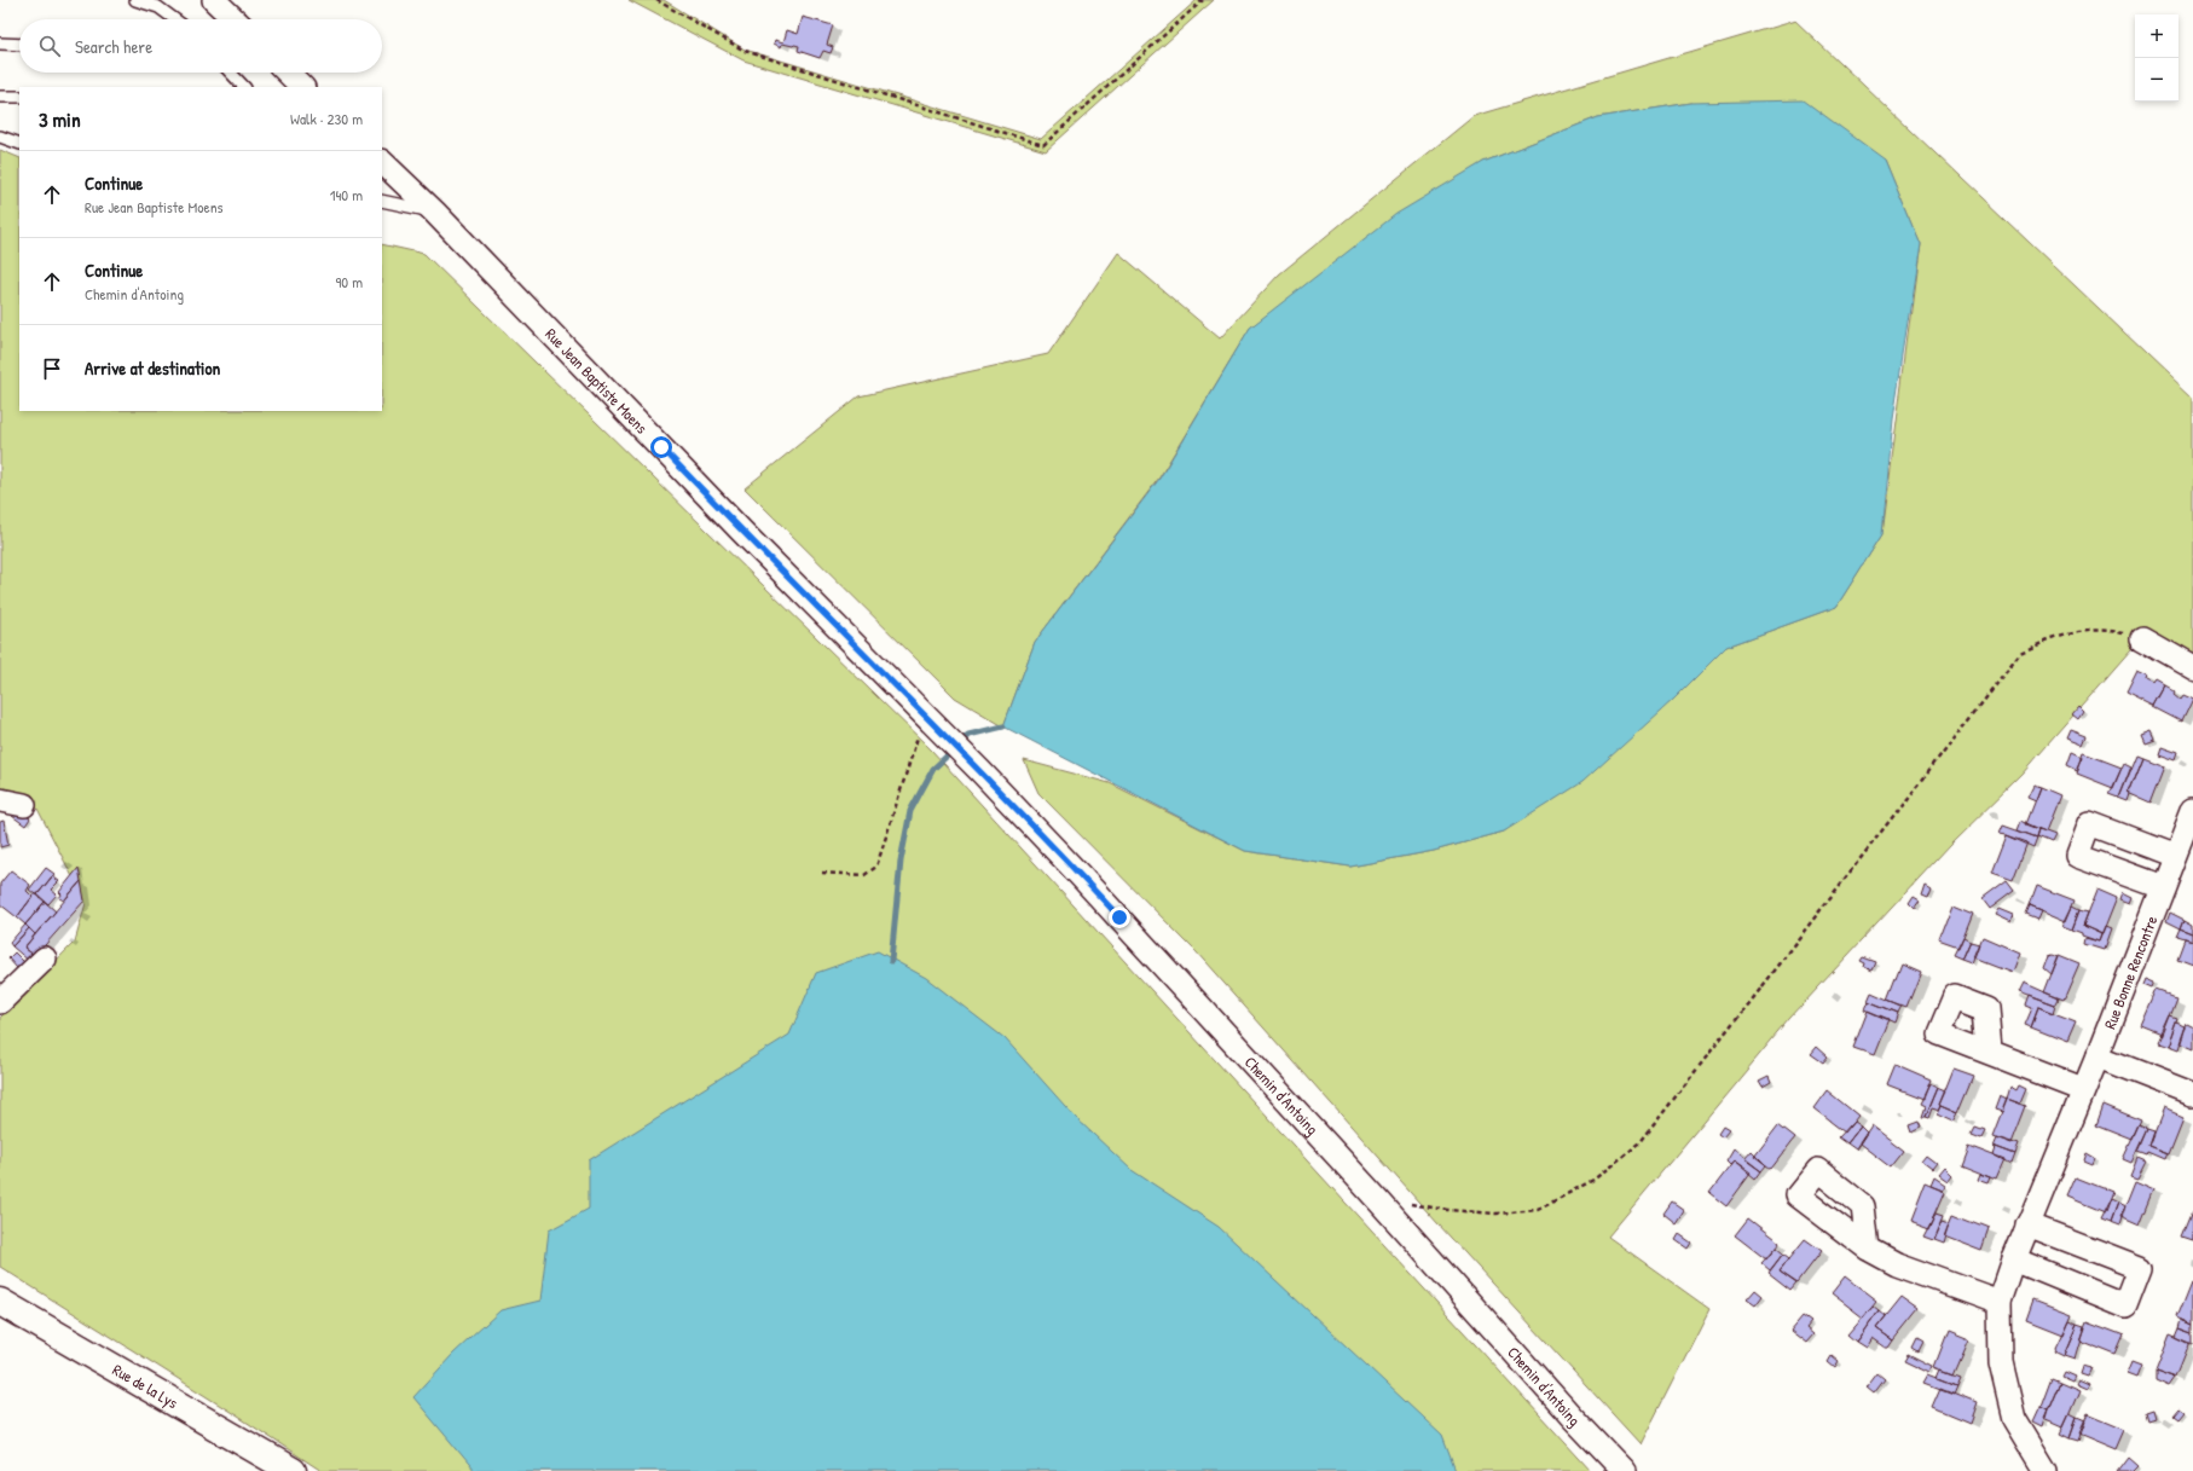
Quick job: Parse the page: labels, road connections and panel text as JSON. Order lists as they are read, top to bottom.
{
  "streets": {
    "main road": ["Rue de la Lys"],
    "street": ["Rue Jean Baptiste Moens", "Rue Bonne Rencontre", "Chemin d'Antoing"]
  },
  "crossings": [
    ["Rue Jean Baptiste Moens", "Chemin d'Antoing"]
  ],
  "page": {
    "map_buttons": ["+", "−"],
    "search": "Search here",
    "heading": ["3 min", "Walk · 230 m"],
    "list": [
      ["Continue", "Rue Jean Baptiste Moens", "140 m"],
      ["Continue", "Chemin d'Antoing", "90 m"],
      "Arrive at destination"
    ]
  }
}
